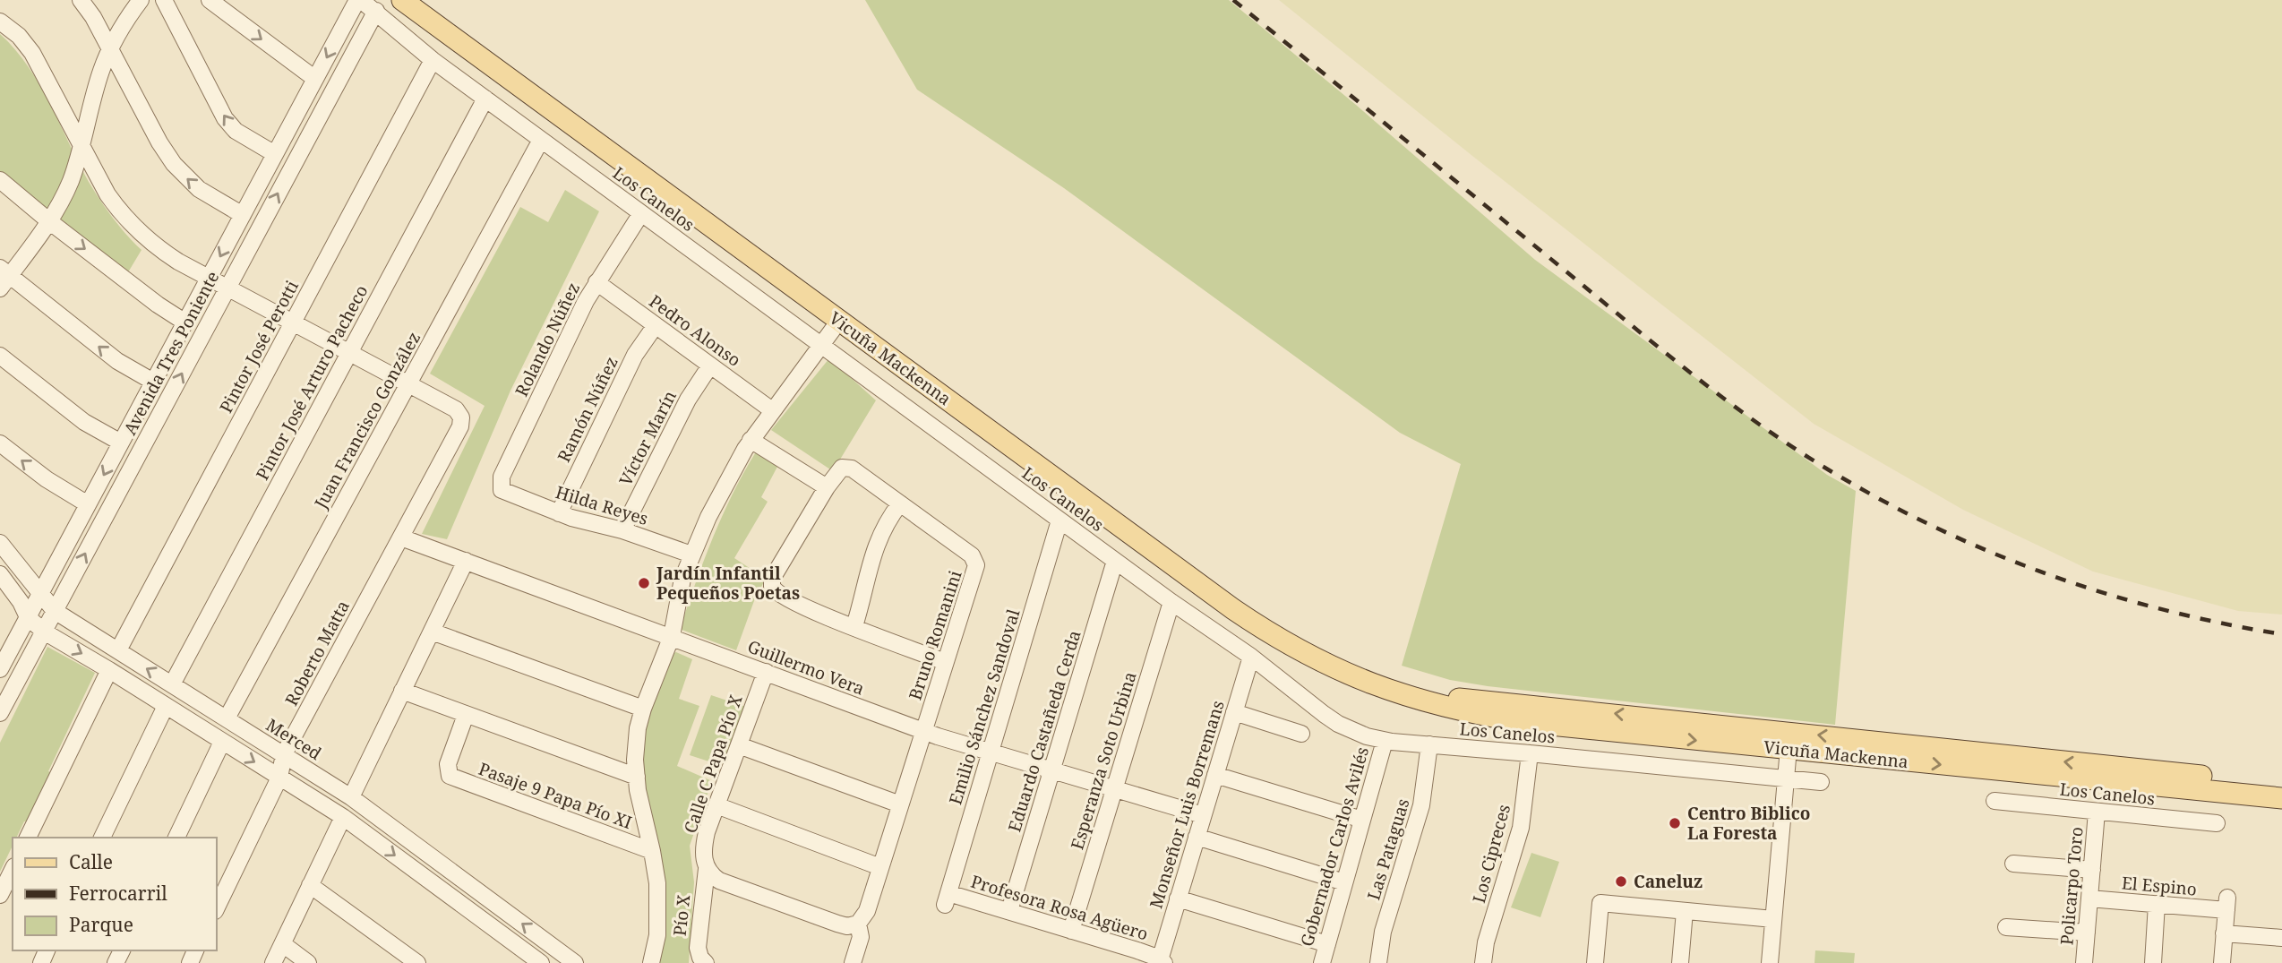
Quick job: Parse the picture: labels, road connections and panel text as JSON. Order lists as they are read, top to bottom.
{
  "streets": {
    "main road": ["Vicuña Mackenna"],
    "street": [
      "Los Canelos",
      "Pedro Alonso",
      "Rolando Núñez",
      "Pintor José Perotti",
      "Avenida Tres Poniente",
      "Pintor José Arturo Pacheco",
      "Ramón Núñez",
      "Juan Francisco González",
      "Víctor Marín",
      "Hilda Reyes",
      "Bruno Romanini",
      "Roberto Matta",
      "Guillermo Vera",
      "Emilio Sánchez Sandoval",
      "Eduardo Castañeda Cerda",
      "Merced",
      "Esperanza Soto Urbina",
      "Calle C Papa Pío X",
      "Pasaje 9 Papa Pío XI",
      "Monseñor Luis Borremans",
      "Gobernador Carlos Avilés",
      "Las Pataguas",
      "Los Cipreces",
      "Policarpo Toro",
      "El Espino",
      "Profesora Rosa Agüero",
      "Pío X"
    ]
  },
  "crossings": [
    ["Los Canelos", "Rolando Núñez"],
    ["Los Canelos", "Pintor José Perotti"],
    ["Los Canelos", "Avenida Tres Poniente"],
    ["Los Canelos", "Pintor José Arturo Pacheco"],
    ["Los Canelos", "Juan Francisco González"],
    ["Los Canelos", "Emilio Sánchez Sandoval"],
    ["Los Canelos", "Eduardo Castañeda Cerda"],
    ["Los Canelos", "Esperanza Soto Urbina"],
    ["Los Canelos", "Monseñor Luis Borremans"],
    ["Los Canelos", "Gobernador Carlos Avilés"],
    ["Los Canelos", "Las Pataguas"],
    ["Los Canelos", "Los Cipreces"],
    ["Los Canelos", "Policarpo Toro"],
    ["Pedro Alonso", "Rolando Núñez"],
    ["Pedro Alonso", "Ramón Núñez"],
    ["Pedro Alonso", "Víctor Marín"],
    ["Rolando Núñez", "Hilda Reyes"],
    ["Pintor José Perotti", "Merced"],
    ["Avenida Tres Poniente", "Merced"],
    ["Pintor José Arturo Pacheco", "Merced"],
    ["Ramón Núñez", "Hilda Reyes"],
    ["Juan Francisco González", "Roberto Matta"],
    ["Juan Francisco González", "Merced"],
    ["Víctor Marín", "Hilda Reyes"],
    ["Bruno Romanini", "Guillermo Vera"],
    ["Roberto Matta", "Guillermo Vera"],
    ["Roberto Matta", "Merced"],
    ["Guillermo Vera", "Emilio Sánchez Sandoval"],
    ["Guillermo Vera", "Eduardo Castañeda Cerda"],
    ["Guillermo Vera", "Esperanza Soto Urbina"],
    ["Guillermo Vera", "Calle C Papa Pío X"],
    ["Guillermo Vera", "Monseñor Luis Borremans"],
    ["Emilio Sánchez Sandoval", "Profesora Rosa Agüero"],
    ["Eduardo Castañeda Cerda", "Profesora Rosa Agüero"],
    ["Esperanza Soto Urbina", "Profesora Rosa Agüero"],
    ["Calle C Papa Pío X", "Pío X"],
    ["Monseñor Luis Borremans", "Profesora Rosa Agüero"],
    ["Policarpo Toro", "El Espino"]
  ],
  "places": ["Jardín Infantil Pequeños Poetas", "Centro Biblico La Foresta", "Caneluz"],
  "legend": ["Calle", "Ferrocarril", "Parque"]
}
